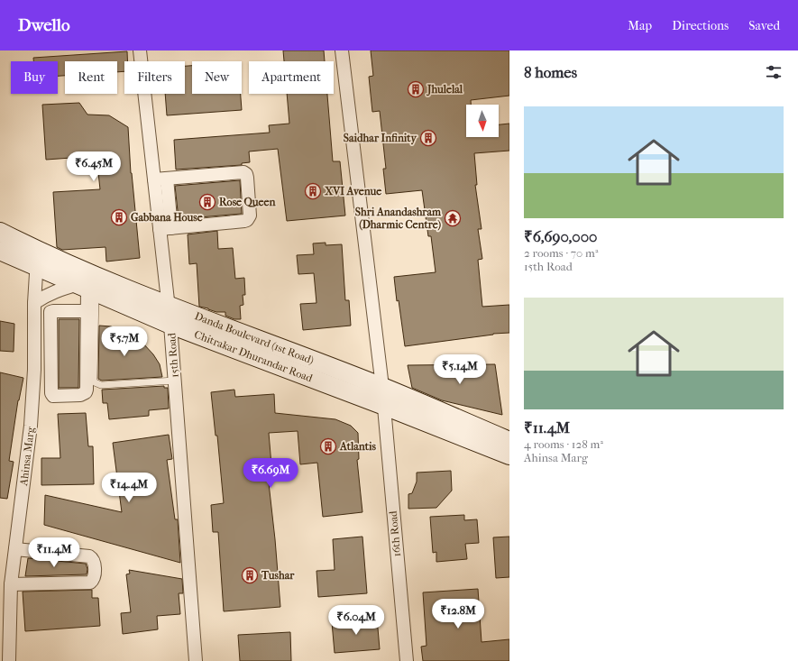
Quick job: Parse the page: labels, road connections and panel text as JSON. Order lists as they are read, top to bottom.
{
  "streets": {
    "main road": ["Danda Boulevard (1st Road)", "Chitrakar Dhurandar Road"],
    "street": ["15th Road", "Ahinsa Marg", "16th Road"]
  },
  "crossings": [
    ["Danda Boulevard (1st Road)", "15th Road"],
    ["Danda Boulevard (1st Road)", "Chitrakar Dhurandar Road"],
    ["Danda Boulevard (1st Road)", "Ahinsa Marg"],
    ["Danda Boulevard (1st Road)", "16th Road"],
    ["15th Road", "Chitrakar Dhurandar Road"],
    ["Chitrakar Dhurandar Road", "Ahinsa Marg"],
    ["Chitrakar Dhurandar Road", "16th Road"]
  ],
  "places": {
    "building": [
      "Jhulelal",
      "Saidhar Infinity",
      "XVI Avenue",
      "Rose Queen",
      "Gabbana House",
      "Atlantis",
      "Tushar"
    ],
    "temple": ["Shri Anandashram (Dharmic Centre)"]
  },
  "north": "bottom",
  "page": {
    "header": "Dwello",
    "nav": ["Map", "Directions", "Saved"],
    "heading": "8 homes",
    "chip": [
      "Buy",
      "Rent",
      "Filters",
      "New",
      "Apartment"
    ],
    "list": [
      {
        "name": "₹6,690,000",
        "note": "2 rooms · 70 m² · 15th Road"
      },
      {
        "name": "₹11.4M",
        "note": "4 rooms · 128 m² · Ahinsa Marg"
      }
    ],
    "price": [
      "₹6.45M",
      "₹5.7M",
      "₹5.14M",
      "₹6.69M",
      "₹14.4M",
      "₹11.4M",
      "₹12.8M",
      "₹6.04M"
    ]
  }
}
